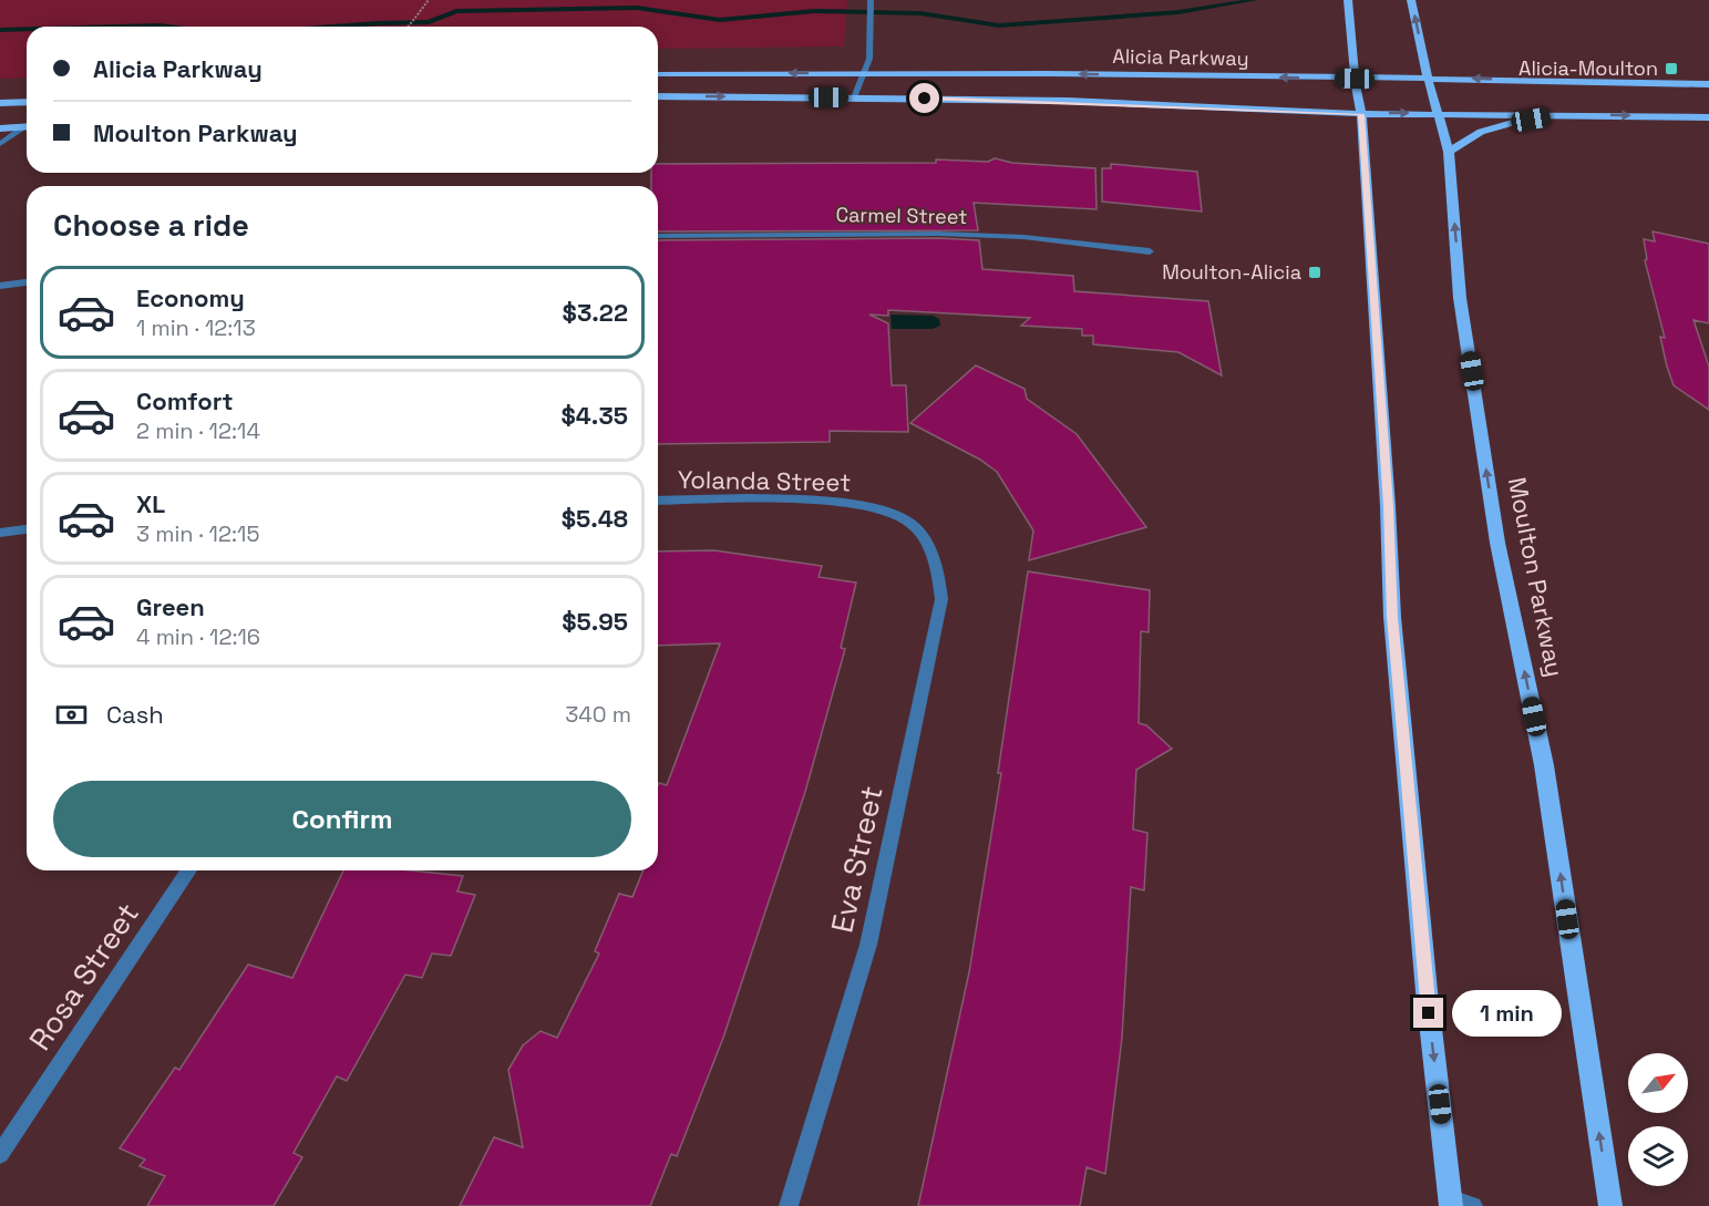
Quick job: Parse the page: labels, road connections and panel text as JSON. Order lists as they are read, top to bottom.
{
  "streets": {
    "main road": ["Alicia Parkway", "Moulton Parkway"],
    "street": [
      "Carmel Street",
      "Yolanda Street",
      "Eva Street",
      "Rosa Street"
    ]
  },
  "crossings": [
    ["Alicia Parkway", "Moulton Parkway"],
    ["Yolanda Street", "Eva Street"]
  ],
  "places": {
    "transit": ["Alicia-Moulton", "Moulton-Alicia"]
  },
  "north": "top right",
  "page": {
    "banner": ["Alicia Parkway", "Moulton Parkway"],
    "heading": "Choose a ride",
    "list": [
      {
        "name": "Economy",
        "note": "1 min · 12:13",
        "value": "$3.22"
      },
      {
        "name": "Comfort",
        "note": "2 min · 12:14",
        "value": "$4.35"
      },
      {
        "name": "XL",
        "note": "3 min · 12:15",
        "value": "$5.48"
      },
      {
        "name": "Green",
        "note": "4 min · 12:16",
        "value": "$5.95"
      }
    ],
    "pay": ["Cash", "340 m"],
    "buttons": "Confirm",
    "bubble": "1 min"
  }
}
